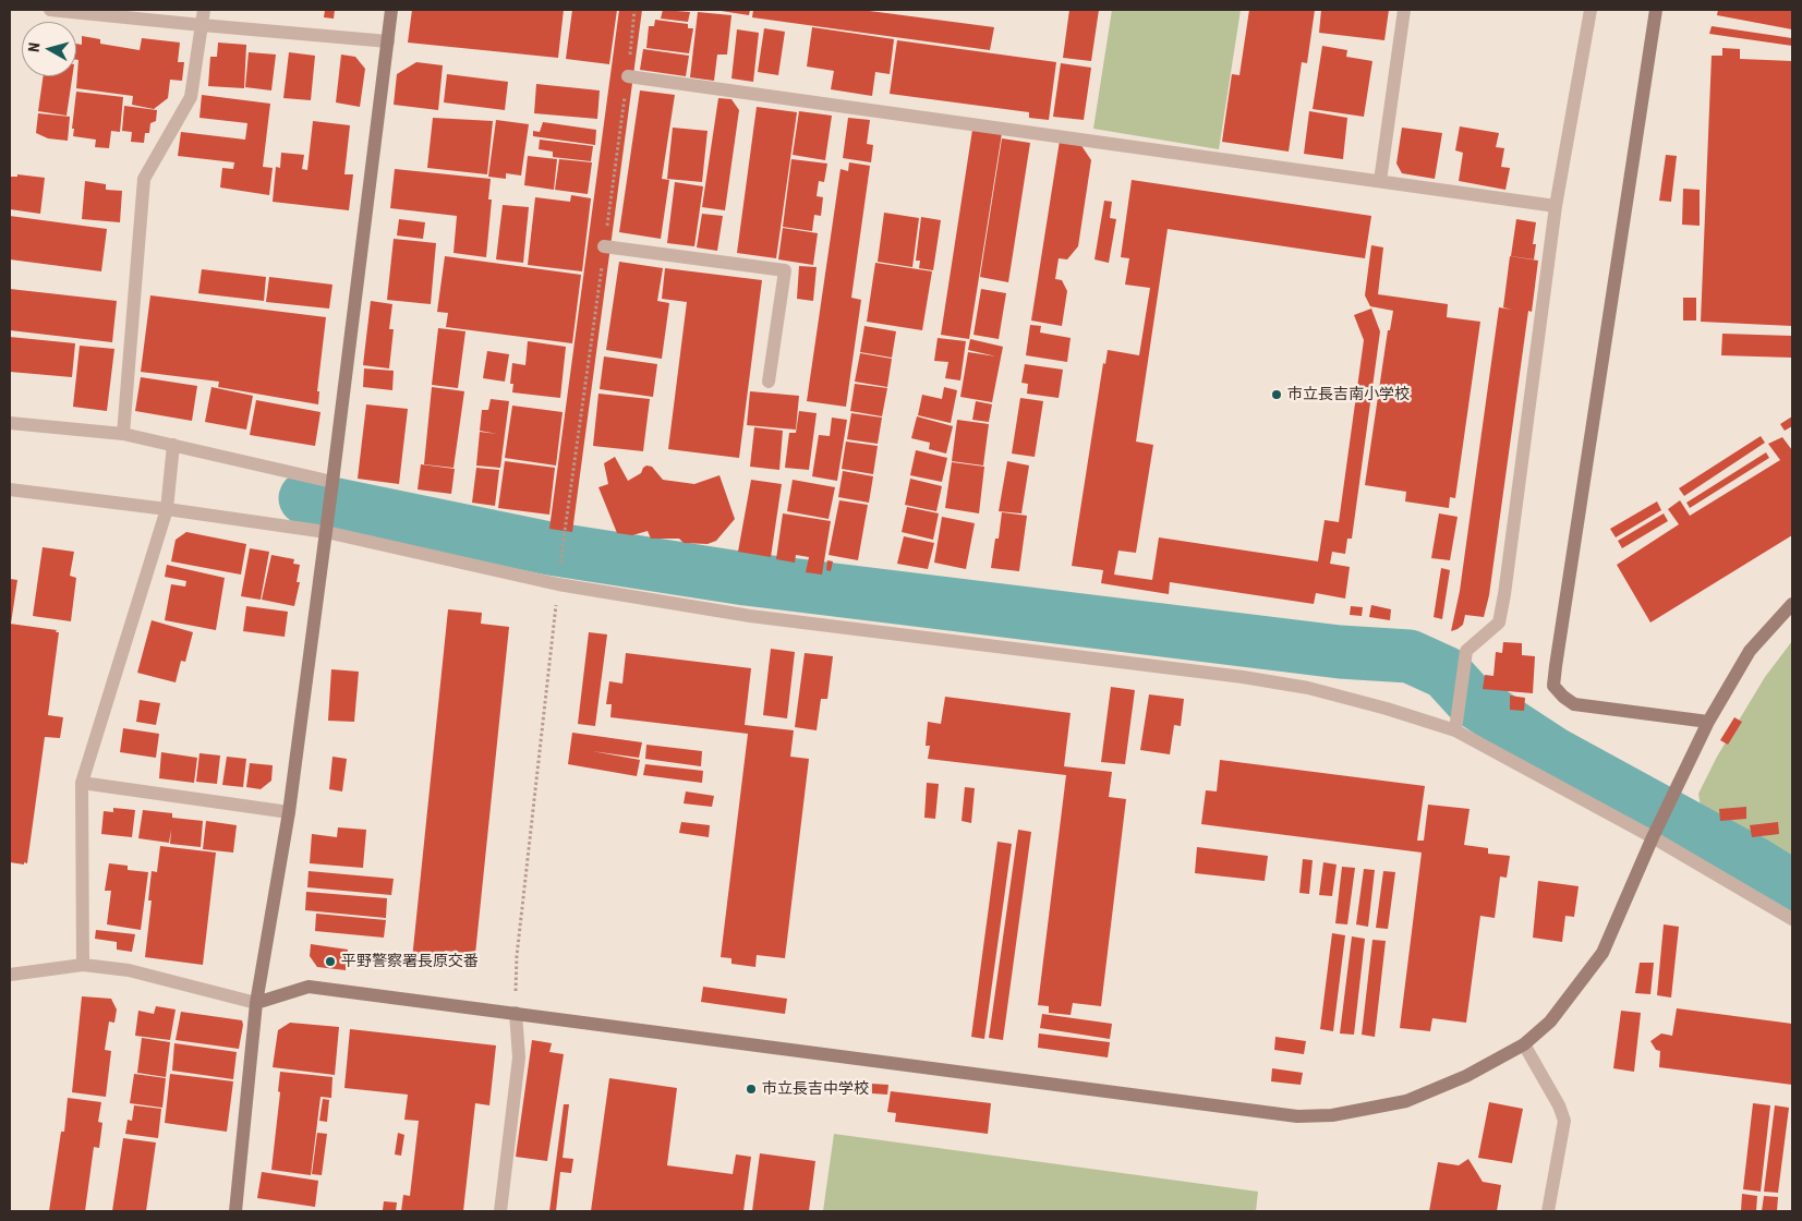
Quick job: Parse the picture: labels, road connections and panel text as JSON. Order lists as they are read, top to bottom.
{
  "places": ["市立長吉南小学校", "平野警察署長原交番", "市立長吉中学校"],
  "north": "left"
}
